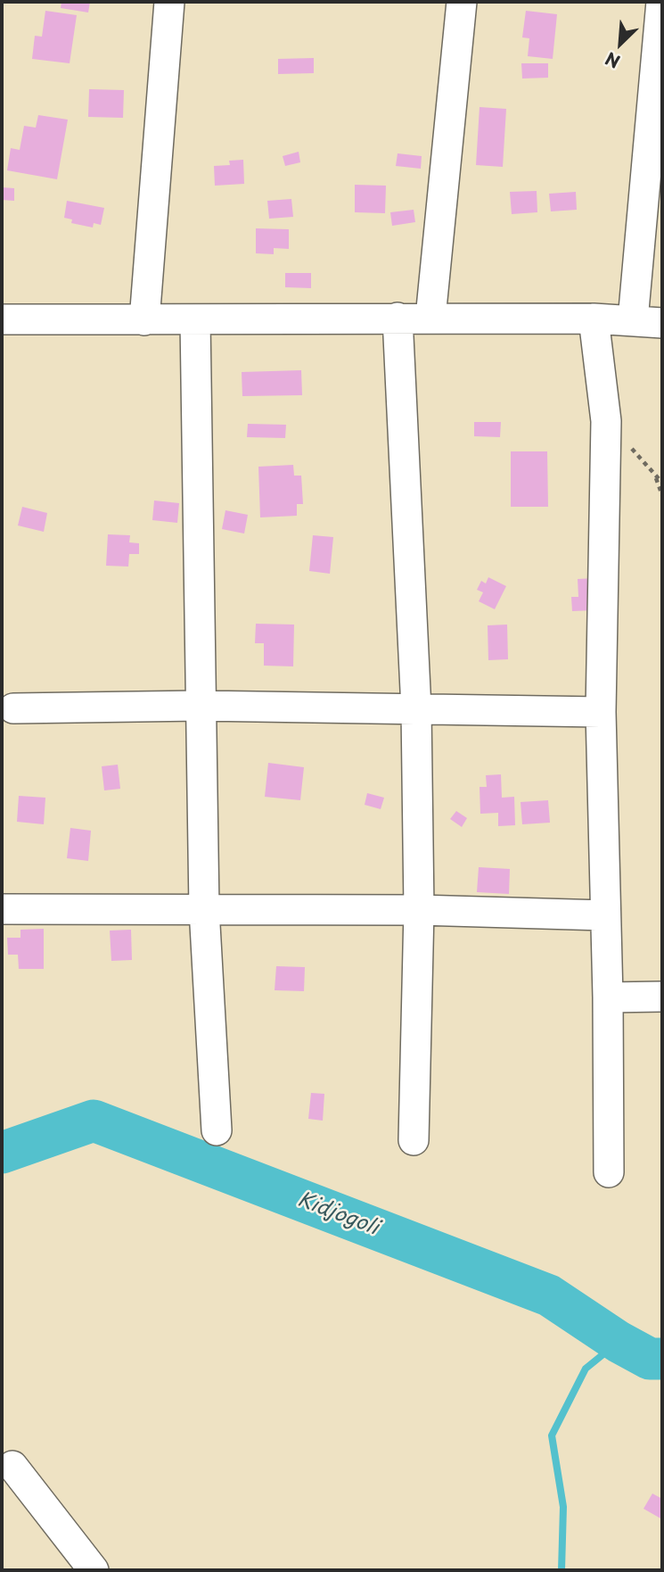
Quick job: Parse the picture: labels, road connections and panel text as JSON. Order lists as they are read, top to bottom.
{
  "water": ["Kidjogoli"],
  "north": "bottom left"
}
